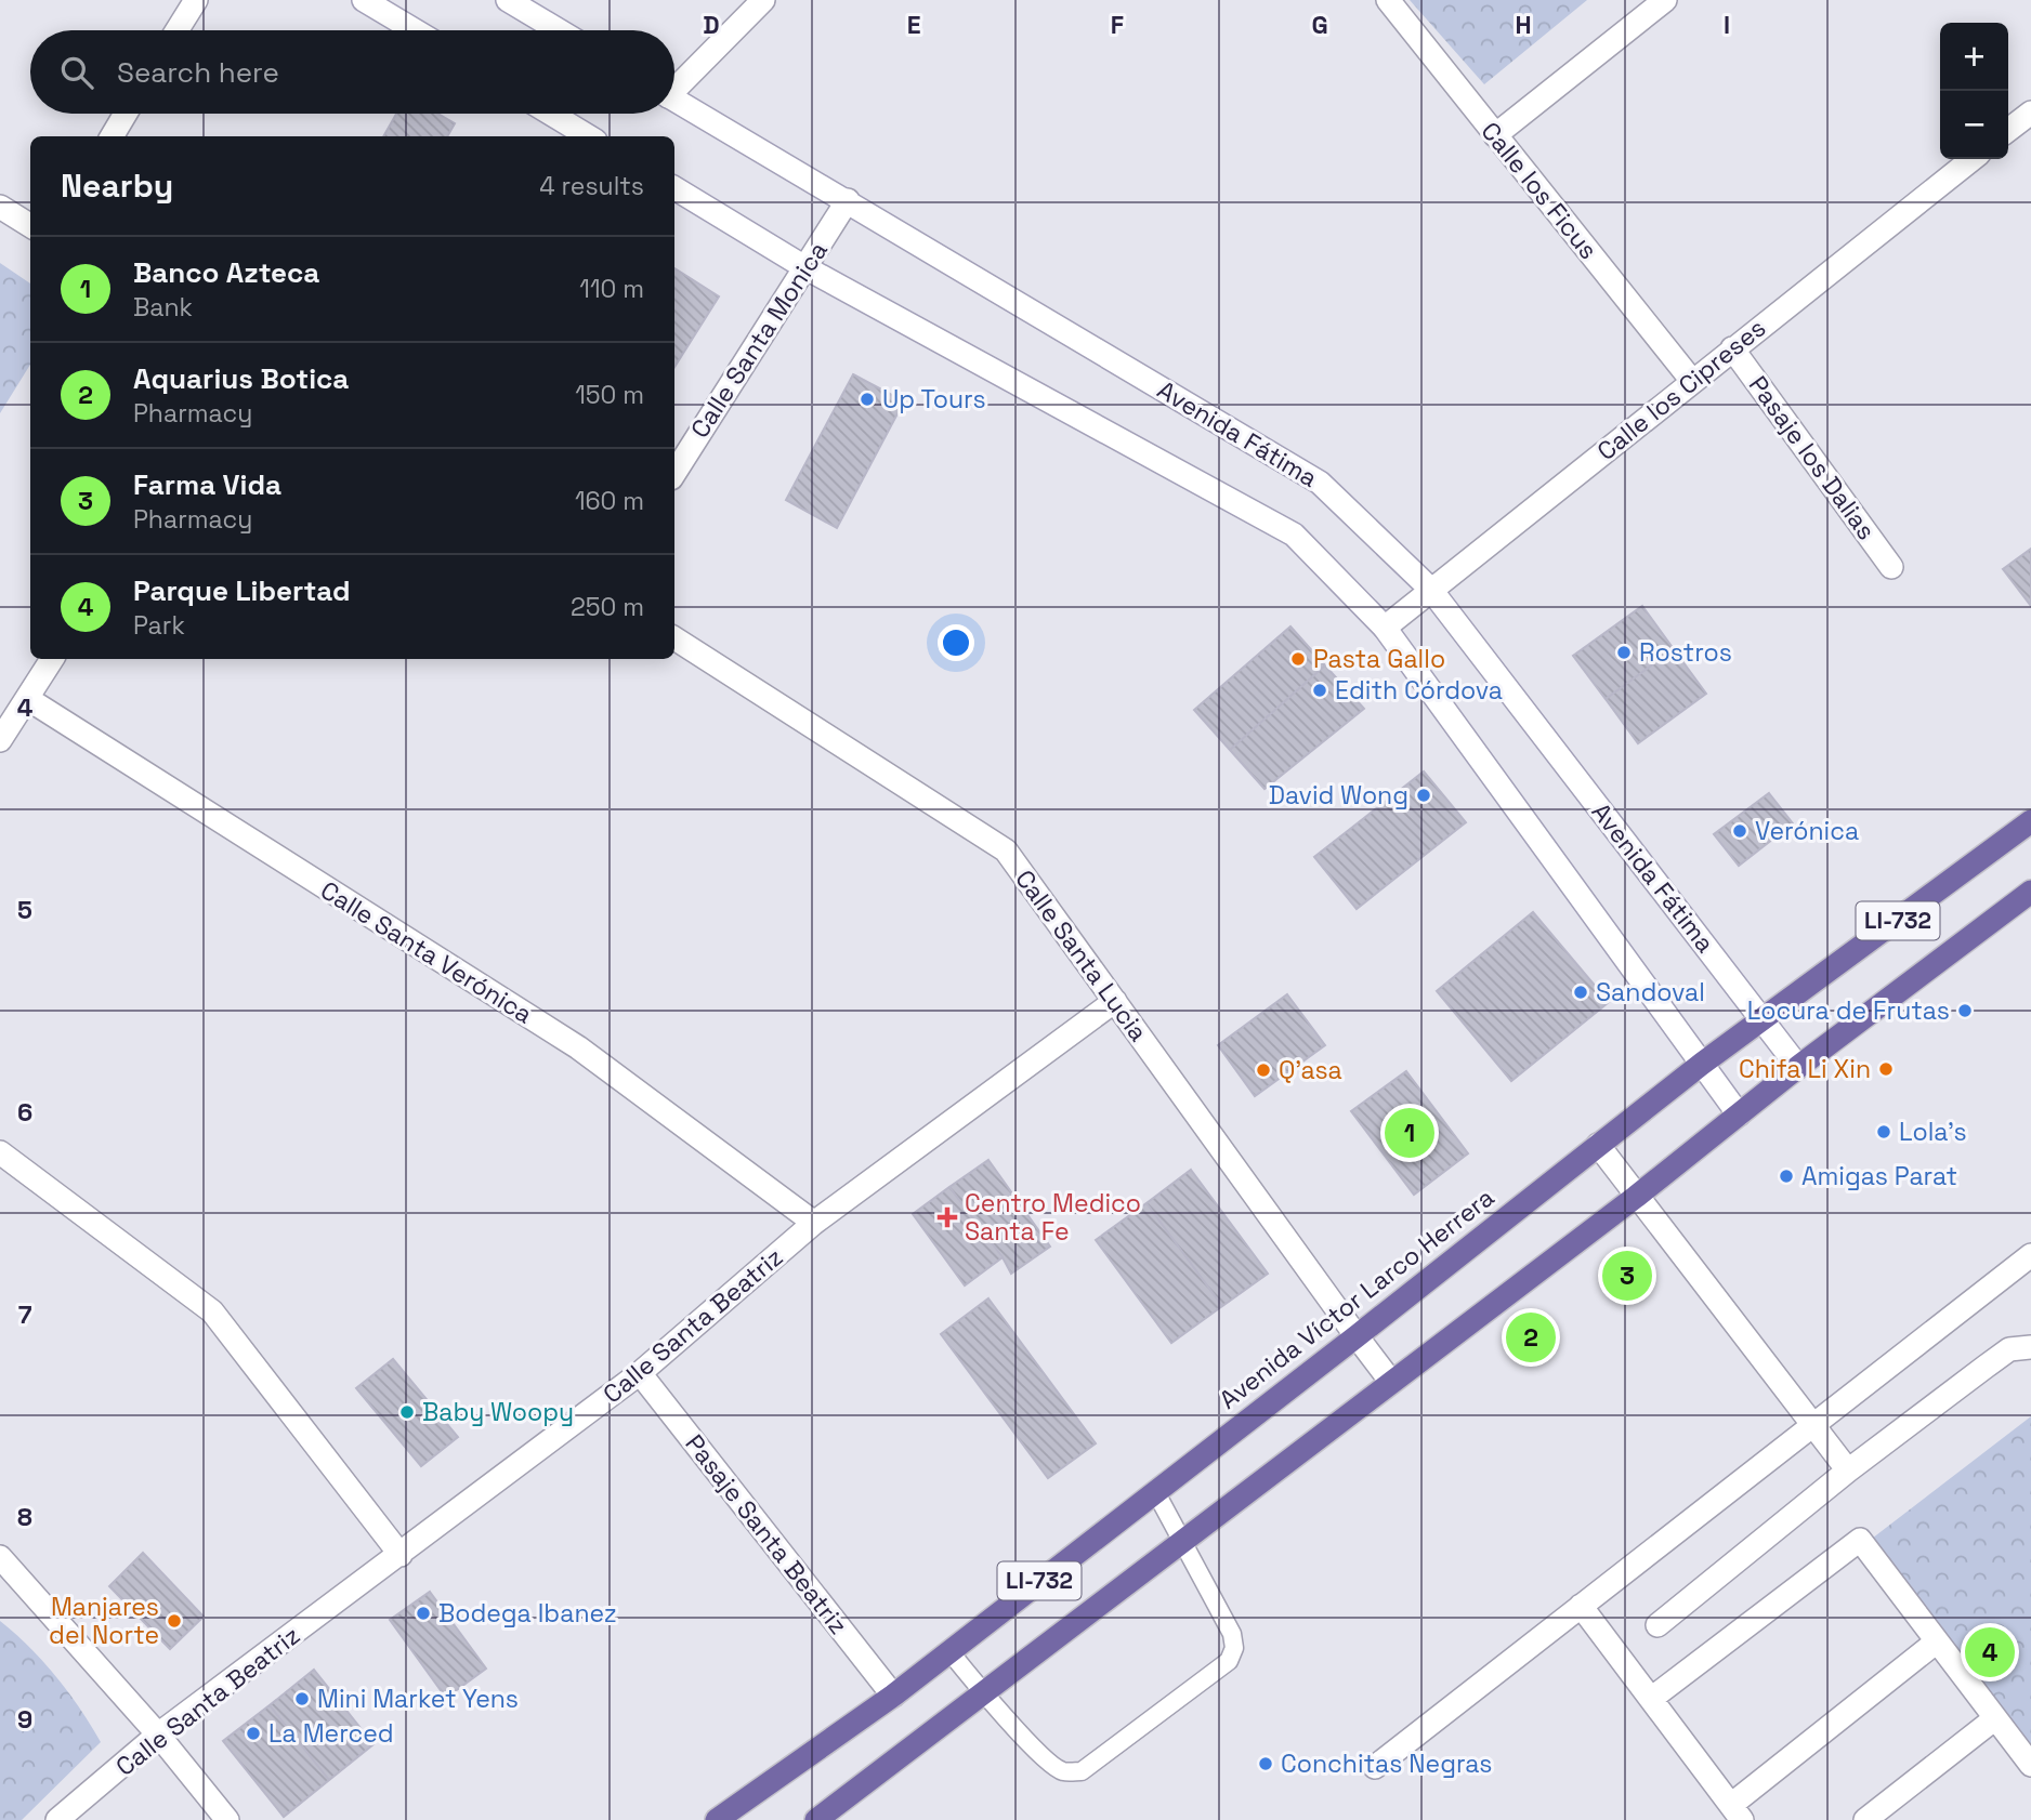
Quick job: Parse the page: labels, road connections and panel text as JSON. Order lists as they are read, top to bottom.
{
  "streets": {
    "main road": ["LI-732", "Avenida Víctor Larco Herrera"],
    "street": [
      "Calle los Ficus",
      "Calle Santa Monica",
      "Calle los Cipreses",
      "Avenida Fátima",
      "Pasaje los Dalias",
      "Calle Santa Verónica",
      "Calle Santa Lucia",
      "Calle Santa Beatriz",
      "Pasaje Santa Beatriz"
    ]
  },
  "crossings": [
    ["Calle los Ficus", "Calle los Cipreses"],
    ["Calle Santa Monica", "Avenida Fátima"],
    ["Calle los Cipreses", "Avenida Fátima"],
    ["Calle los Cipreses", "Pasaje los Dalias"],
    ["Avenida Fátima", "LI-732"],
    ["Avenida Fátima", "Avenida Víctor Larco Herrera"],
    ["LI-732", "Calle Santa Lucia"],
    ["Calle Santa Verónica", "Calle Santa Beatriz"],
    ["Calle Santa Lucia", "Avenida Víctor Larco Herrera"],
    ["Calle Santa Lucia", "Calle Santa Beatriz"],
    ["Avenida Víctor Larco Herrera", "Pasaje Santa Beatriz"],
    ["Calle Santa Beatriz", "Pasaje Santa Beatriz"]
  ],
  "places": {
    "other": [
      "Up Tours",
      "Rostros",
      "Pasta Gallo",
      "Edith Córdova",
      "David Wong",
      "Verónica",
      "Sandoval",
      "Locura de Frutas",
      "Chifa Li Xin",
      "Q'asa",
      "Lola's",
      "Amigas Parat",
      "Baby Woopy",
      "Bodega Ibanez",
      "Manjares del Norte",
      "Mini Market Yens",
      "La Merced",
      "Conchitas Negras"
    ],
    "health": ["Centro Medico Santa Fe"]
  },
  "page": {
    "map_buttons": ["+", "−"],
    "search": "Search here",
    "heading": ["Nearby", "4 results"],
    "list": [
      {
        "mark": "1",
        "name": "Banco Azteca",
        "note": "Bank",
        "value": "110 m"
      },
      {
        "mark": "2",
        "name": "Aquarius Botica",
        "note": "Pharmacy",
        "value": "150 m"
      },
      {
        "mark": "3",
        "name": "Farma Vida",
        "note": "Pharmacy",
        "value": "160 m"
      },
      {
        "mark": "4",
        "name": "Parque Libertad",
        "note": "Park",
        "value": "250 m"
      }
    ],
    "pins": [
      "1",
      "3",
      "2",
      "4"
    ]
  },
  "grid": {
    "columns": [
      "D",
      "E",
      "F",
      "G",
      "H",
      "I"
    ],
    "rows": [
      "4",
      "5",
      "6",
      "7",
      "8",
      "9"
    ]
  }
}
